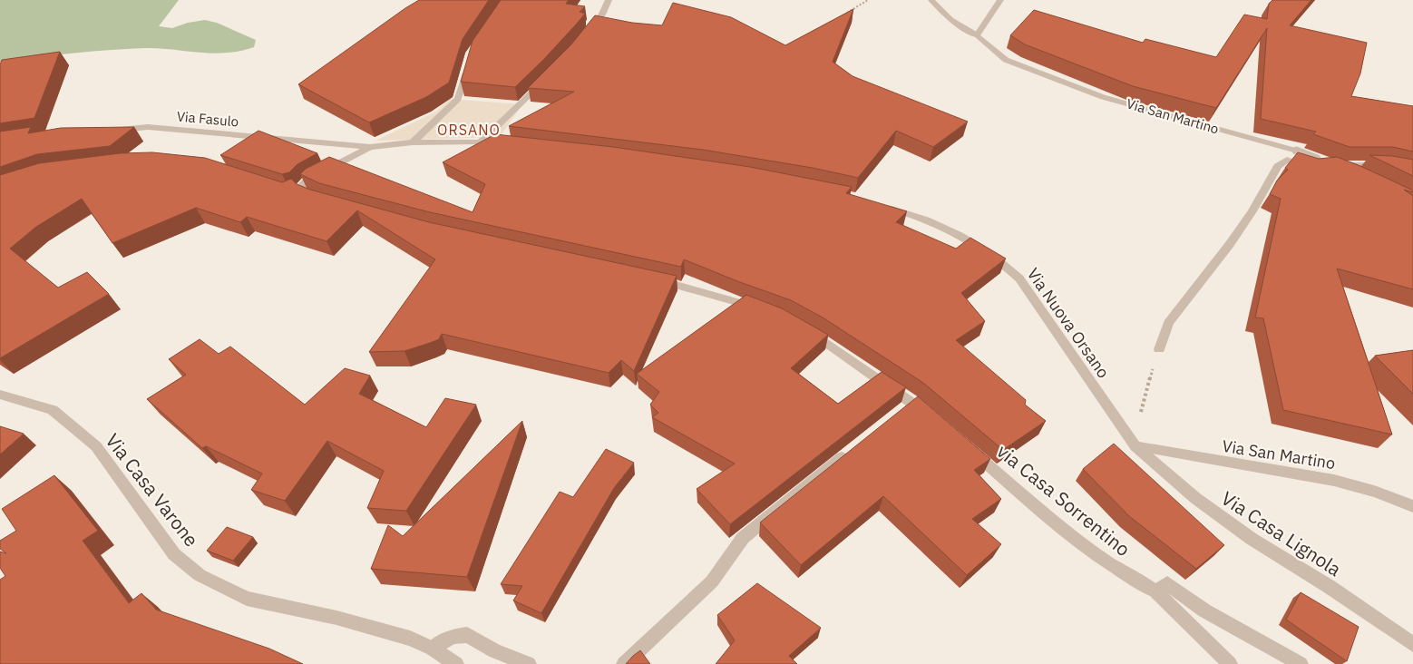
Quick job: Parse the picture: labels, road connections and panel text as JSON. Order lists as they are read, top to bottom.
{
  "streets": {
    "street": [
      "Via San Martino",
      "Via Fasulo",
      "Via Nuova Orsano",
      "Via Casa Varone",
      "via Casa Sorrentino",
      "Via Casa Lignola"
    ]
  },
  "crossings": [
    ["Via San Martino", "Via Nuova Orsano"],
    ["Via San Martino", "Via Casa Lignola"],
    ["Via Nuova Orsano", "Via Casa Lignola"]
  ],
  "districts": ["ORSANO"]
}
